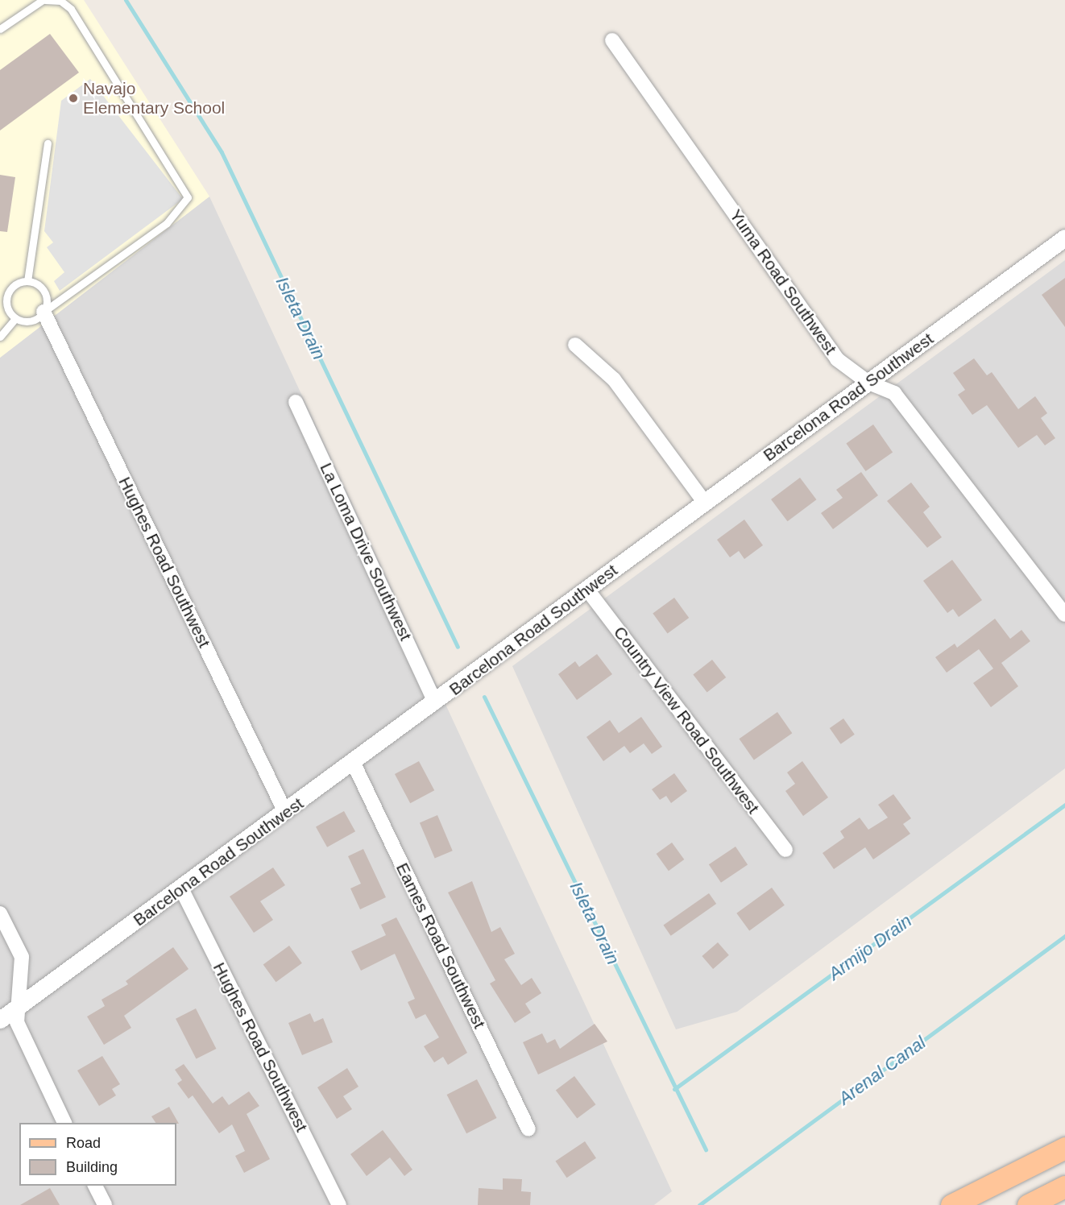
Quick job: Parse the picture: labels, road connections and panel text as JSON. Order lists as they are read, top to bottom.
{
  "streets": {
    "street": [
      "Yuma Road Southwest",
      "Barcelona Road Southwest",
      "La Loma Drive Southwest",
      "Hughes Road Southwest",
      "Country View Road Southwest",
      "Eames Road Southwest"
    ]
  },
  "crossings": [
    ["Yuma Road Southwest", "Barcelona Road Southwest"],
    ["Barcelona Road Southwest", "La Loma Drive Southwest"],
    ["Barcelona Road Southwest", "Hughes Road Southwest"],
    ["Barcelona Road Southwest", "Country View Road Southwest"],
    ["Barcelona Road Southwest", "Eames Road Southwest"]
  ],
  "water": ["Isleta Drain", "Armijo Drain", "Arenal Canal"],
  "places": ["Navajo Elementary School"],
  "legend": ["Road", "Building"]
}
